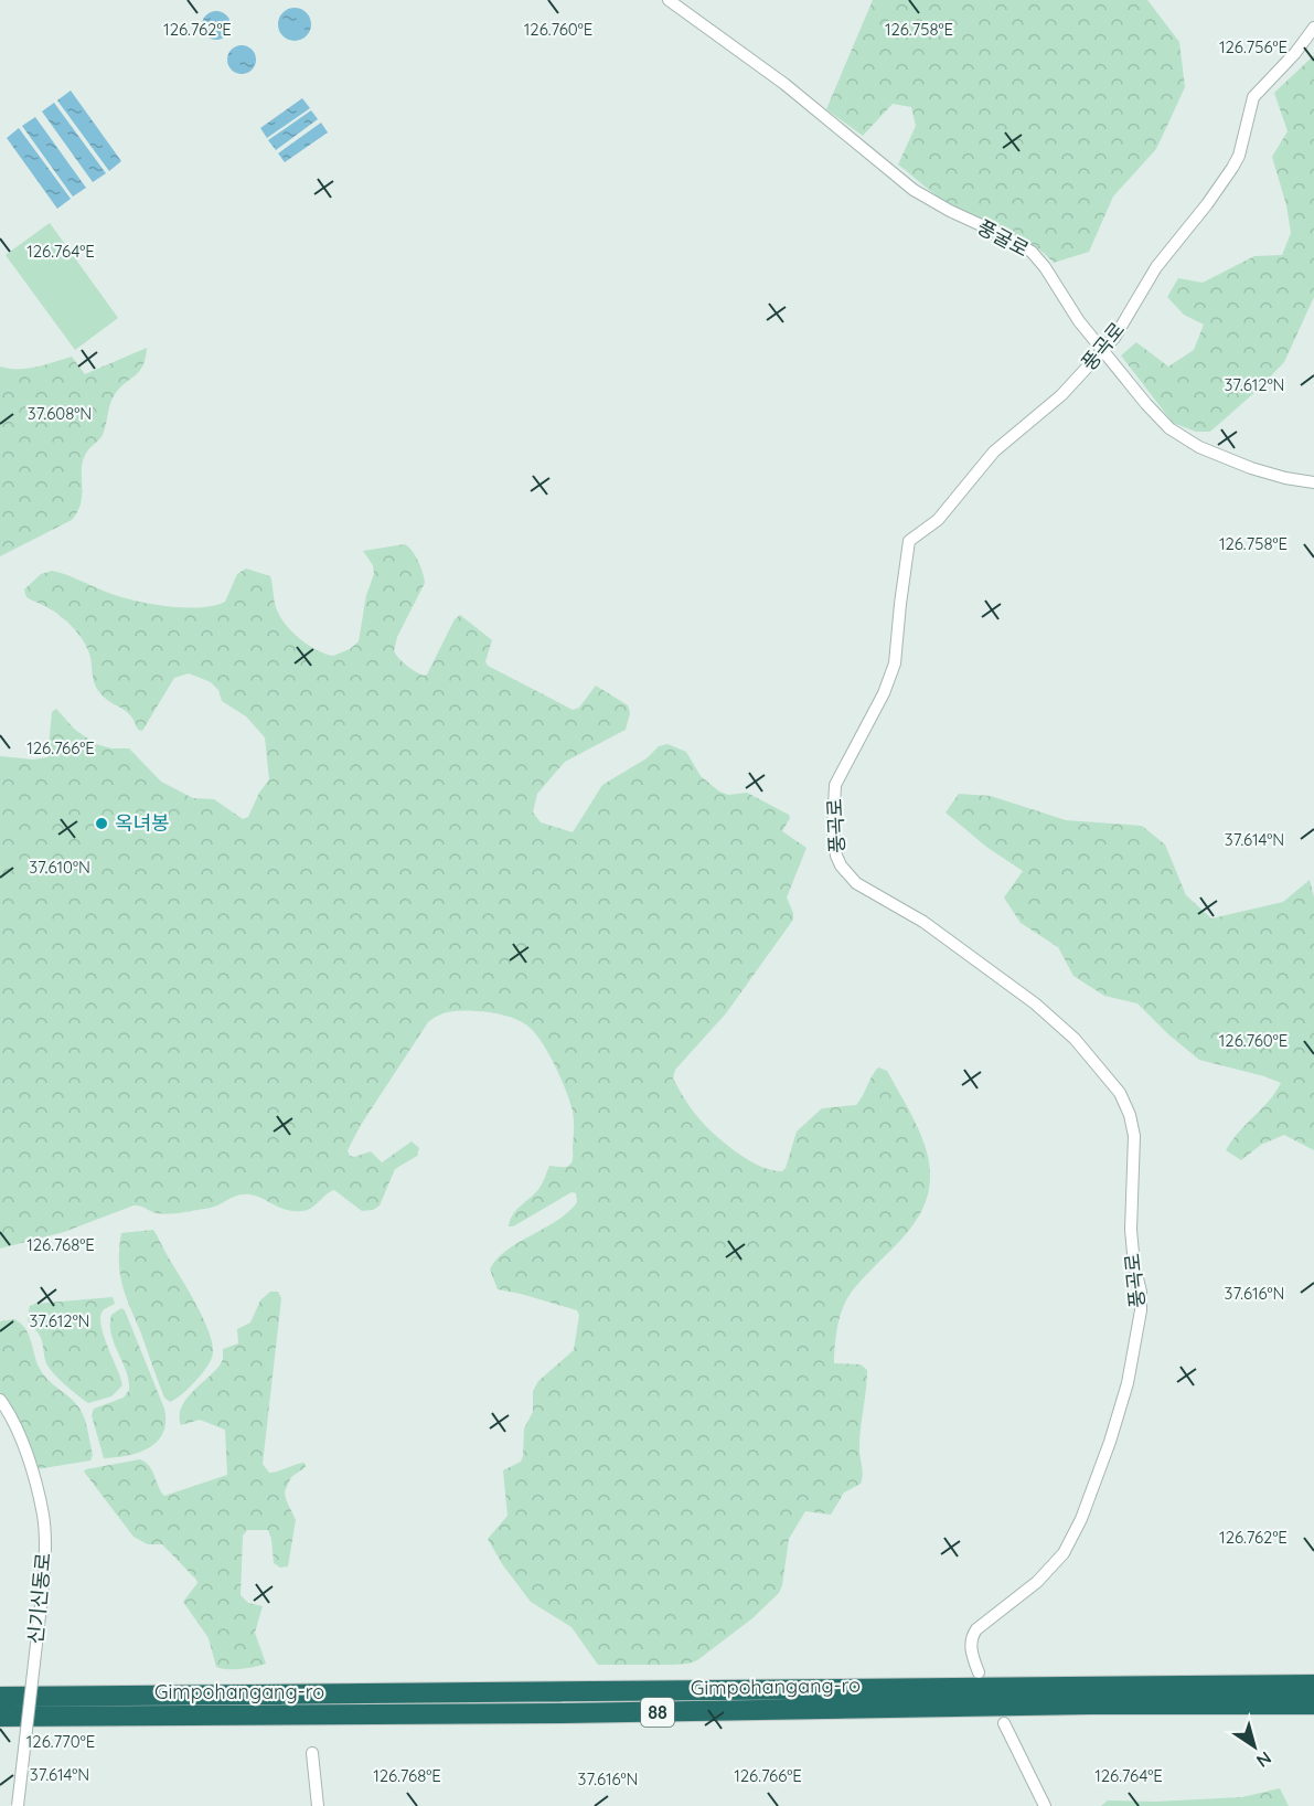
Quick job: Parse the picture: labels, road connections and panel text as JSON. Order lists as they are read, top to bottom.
{
  "streets": {
    "highway": ["Gimpohangang-ro", "88"],
    "street": ["풍굴로", "풍곡로", "신기신동로"]
  },
  "crossings": [
    ["풍굴로", "풍곡로"]
  ],
  "places": ["옥녀봉"],
  "north": "bottom right",
  "coordinates": [
    "126.762°E",
    "126.760°E",
    "126.758°E",
    "126.756°E",
    "126.764°E",
    "37.612°N",
    "37.608°N",
    "126.766°E",
    "37.614°N",
    "37.610°N",
    "126.768°E",
    "37.616°N",
    "126.770°E"
  ]
}
